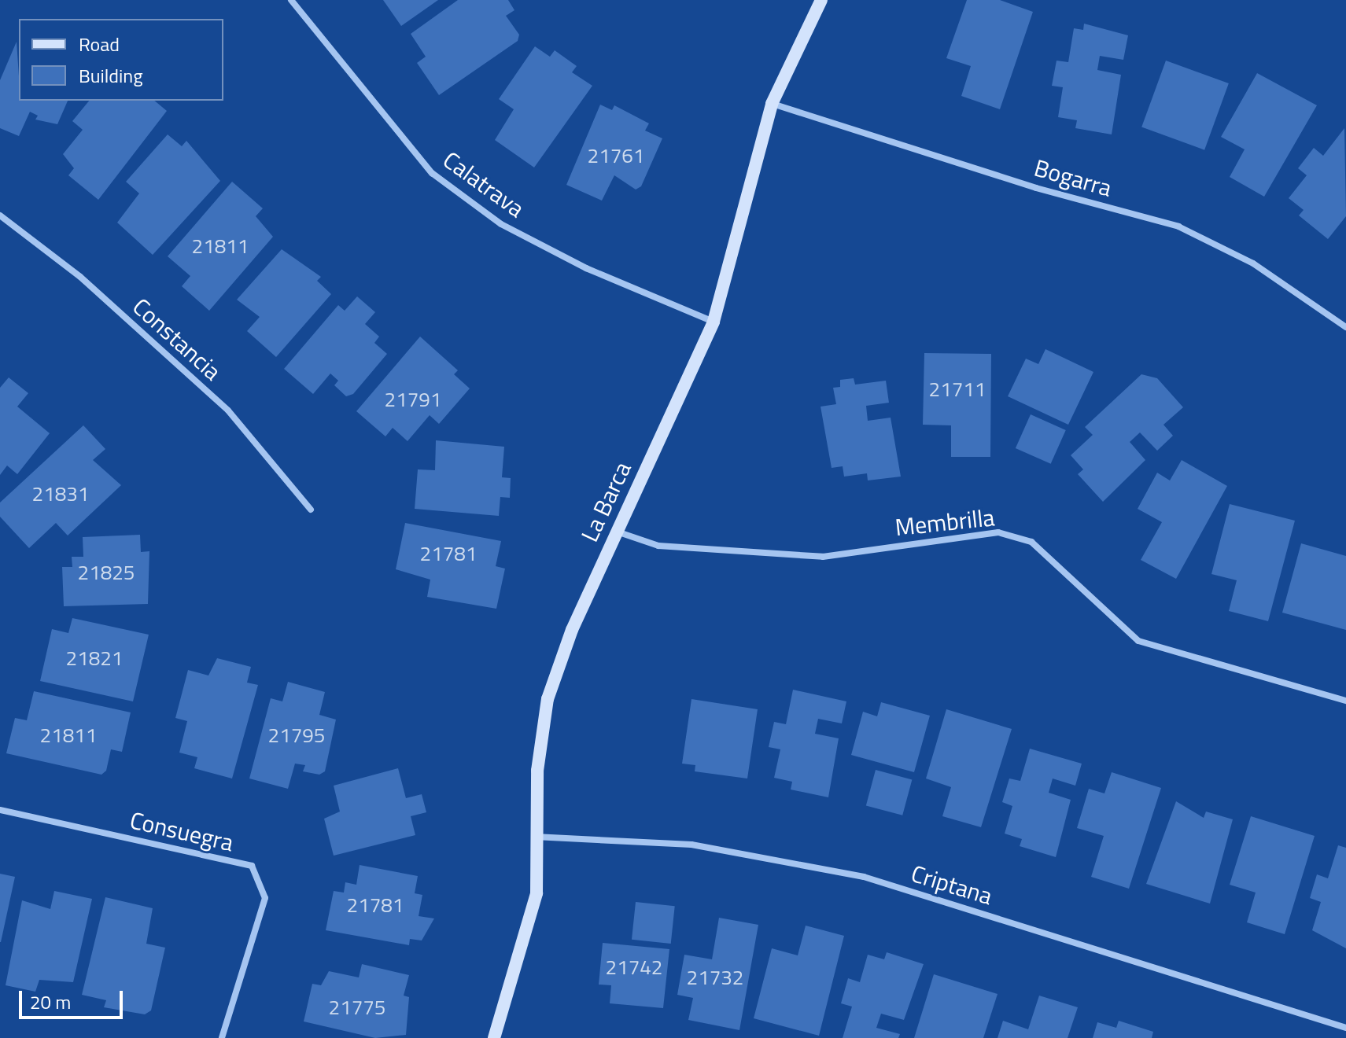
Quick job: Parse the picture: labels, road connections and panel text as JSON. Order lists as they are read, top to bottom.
{
  "streets": {
    "street": [
      "Bogarra",
      "Calatrava",
      "Constancia",
      "La Barca",
      "Membrilla",
      "Consuegra",
      "Criptana"
    ]
  },
  "crossings": [
    ["Bogarra", "La Barca"],
    ["Calatrava", "La Barca"],
    ["La Barca", "Membrilla"],
    ["La Barca", "Criptana"]
  ],
  "house_numbers": [
    "21761",
    "21811",
    "21711",
    "21791",
    "21831",
    "21781",
    "21825",
    "21821",
    "21811",
    "21795",
    "21781",
    "21742",
    "21732",
    "21775"
  ],
  "legend": ["Road", "Building"],
  "scale_bar": "20 m"
}
